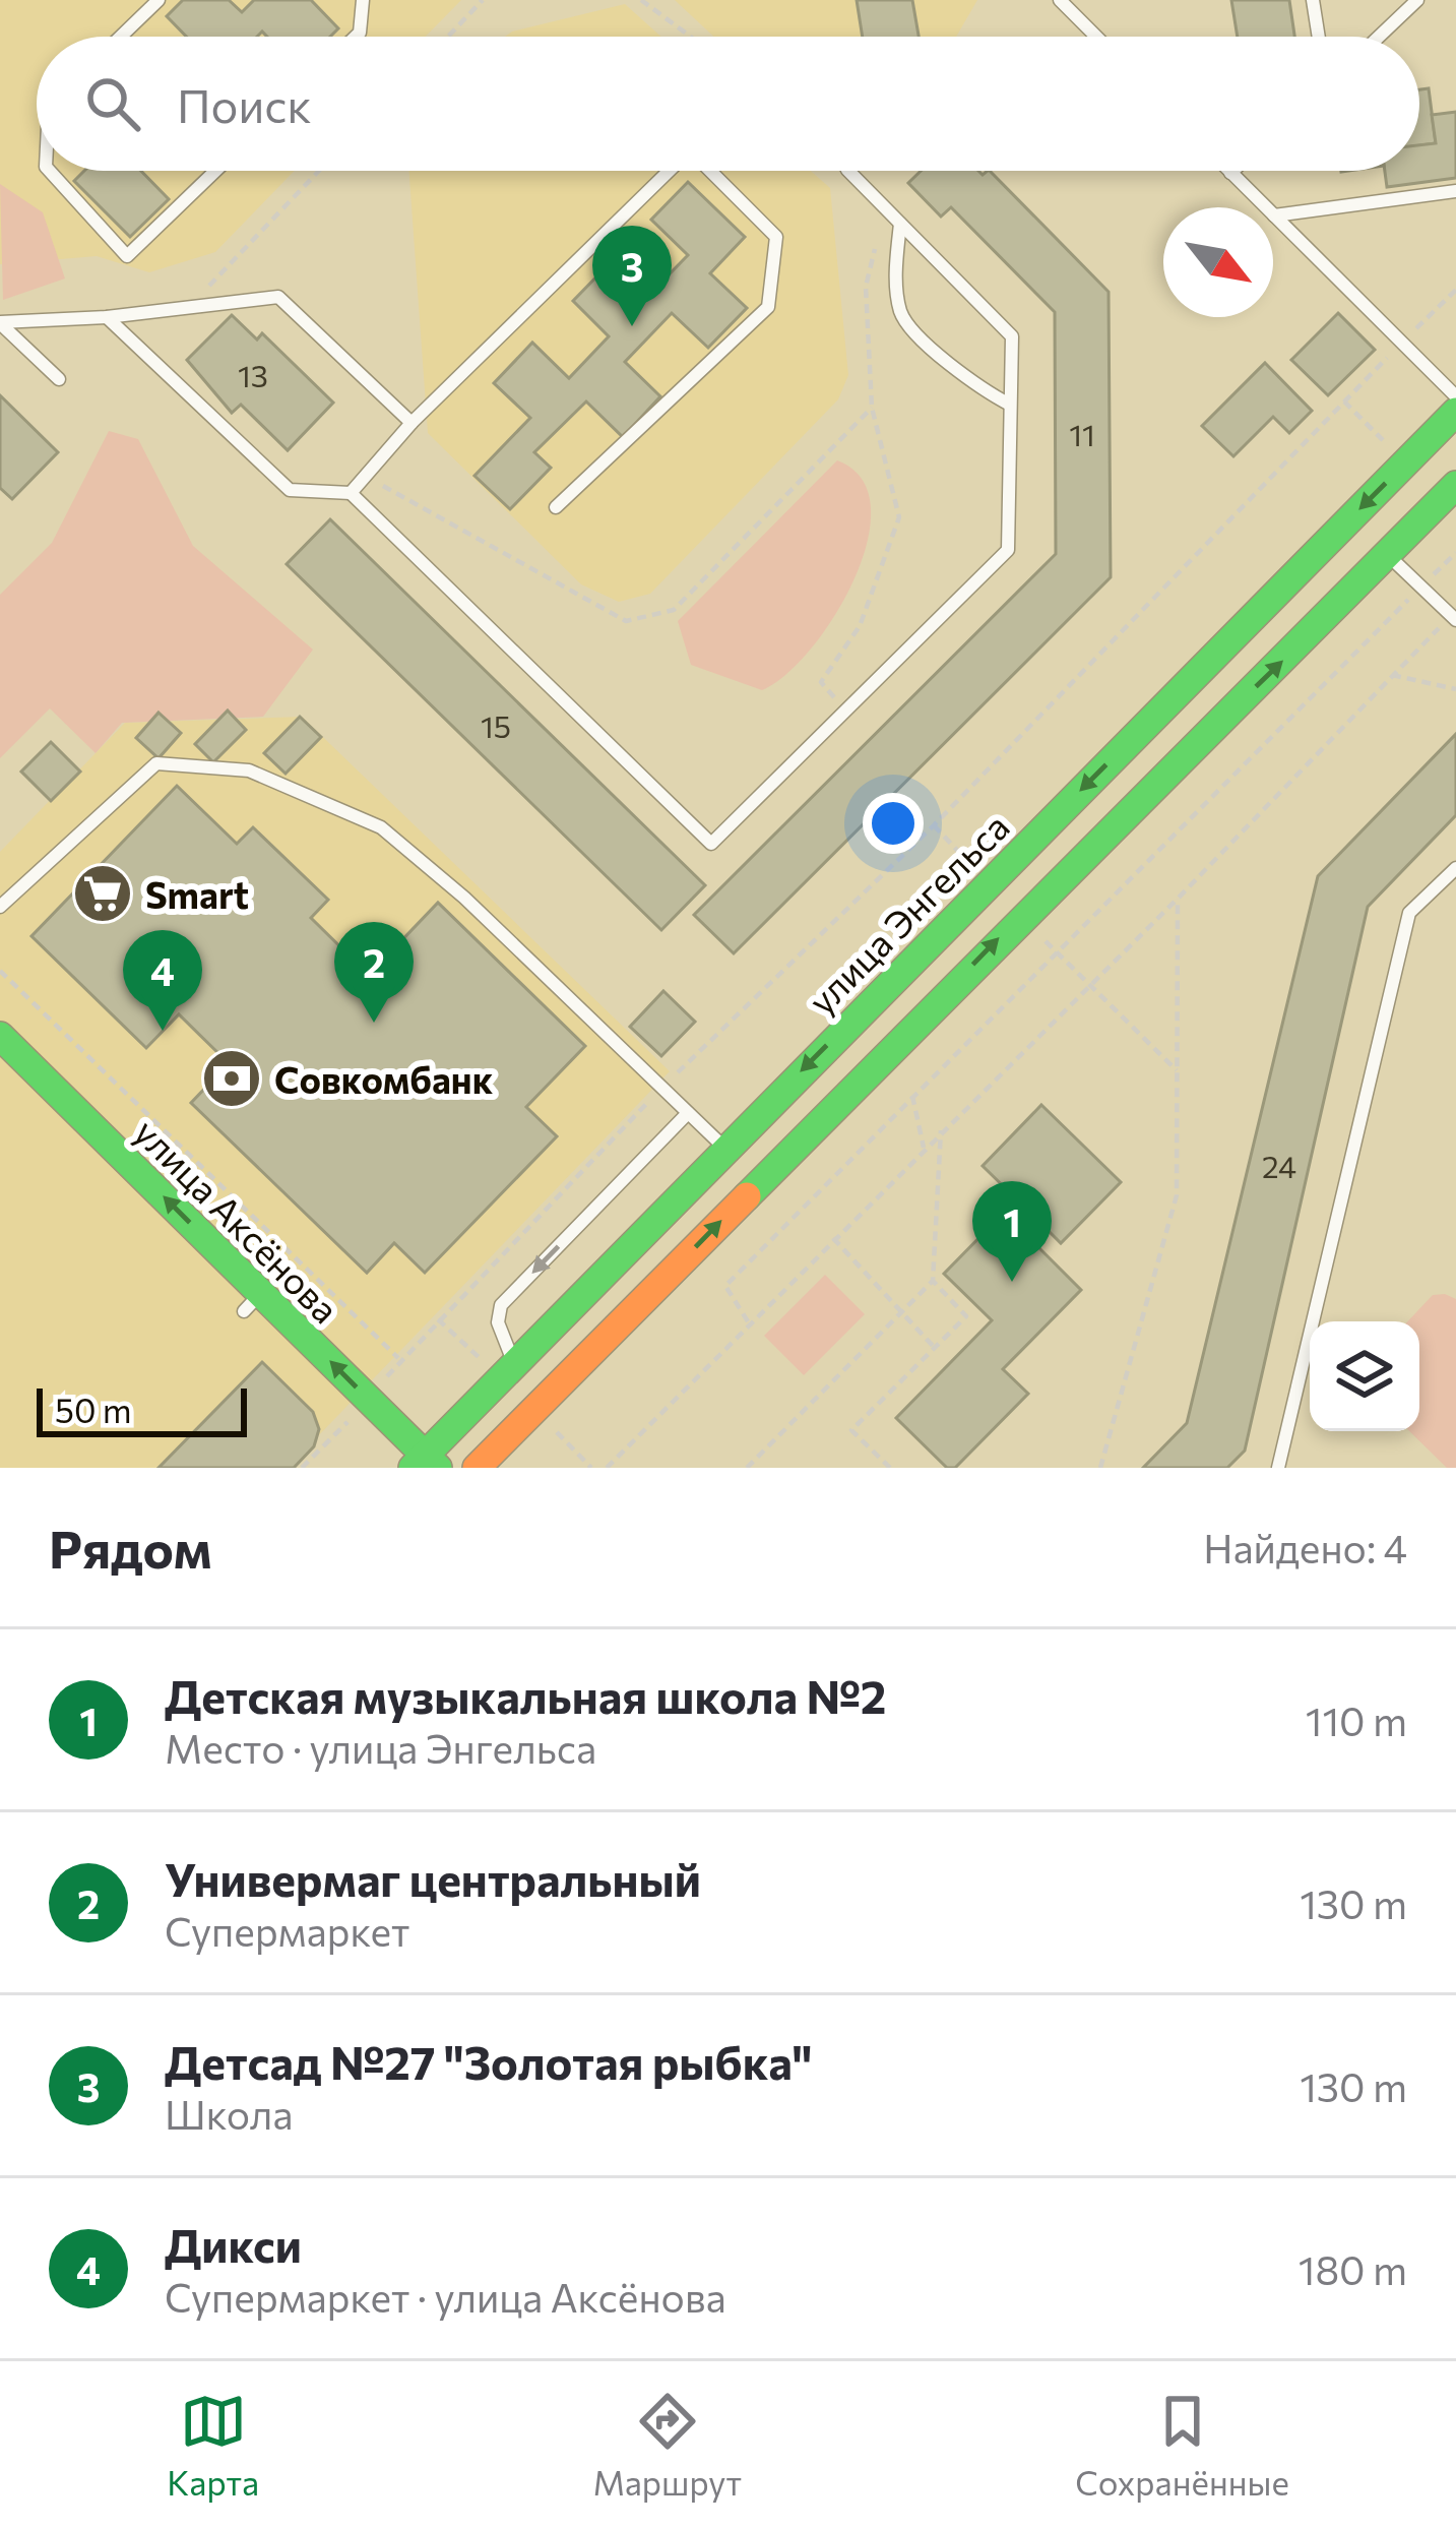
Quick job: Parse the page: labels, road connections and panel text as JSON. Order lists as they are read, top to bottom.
{
  "streets": {
    "main road": ["улица Энгельса", "улица Аксёнова"]
  },
  "crossings": [
    ["улица Энгельса", "улица Аксёнова"]
  ],
  "one_way": ["улица Аксёнова"],
  "places": {
    "supermarket": ["Smart"],
    "bank": ["Совкомбанк"]
  },
  "house_numbers": [
    "13",
    "11",
    "15",
    "24"
  ],
  "scale_bar": "50 m",
  "north": "bottom right",
  "page": {
    "search": "Поиск",
    "pins": [
      "3",
      "2",
      "4",
      "1"
    ],
    "scale": "50 m",
    "heading": ["Рядом", "Найдено: 4"],
    "list": [
      {
        "mark": "1",
        "name": "Детская музыкальная школа №2",
        "note": "Место · улица Энгельса",
        "value": "110 m"
      },
      {
        "mark": "2",
        "name": "Универмаг центральный",
        "note": "Супермаркет",
        "value": "130 m"
      },
      {
        "mark": "3",
        "name": "Детсад №27 \"Золотая рыбка\"",
        "note": "Школа",
        "value": "130 m"
      },
      {
        "mark": "4",
        "name": "Дикси",
        "note": "Супермаркет · улица Аксёнова",
        "value": "180 m"
      }
    ],
    "nav": ["Карта", "Маршрут", "Сохранённые"]
  }
}
